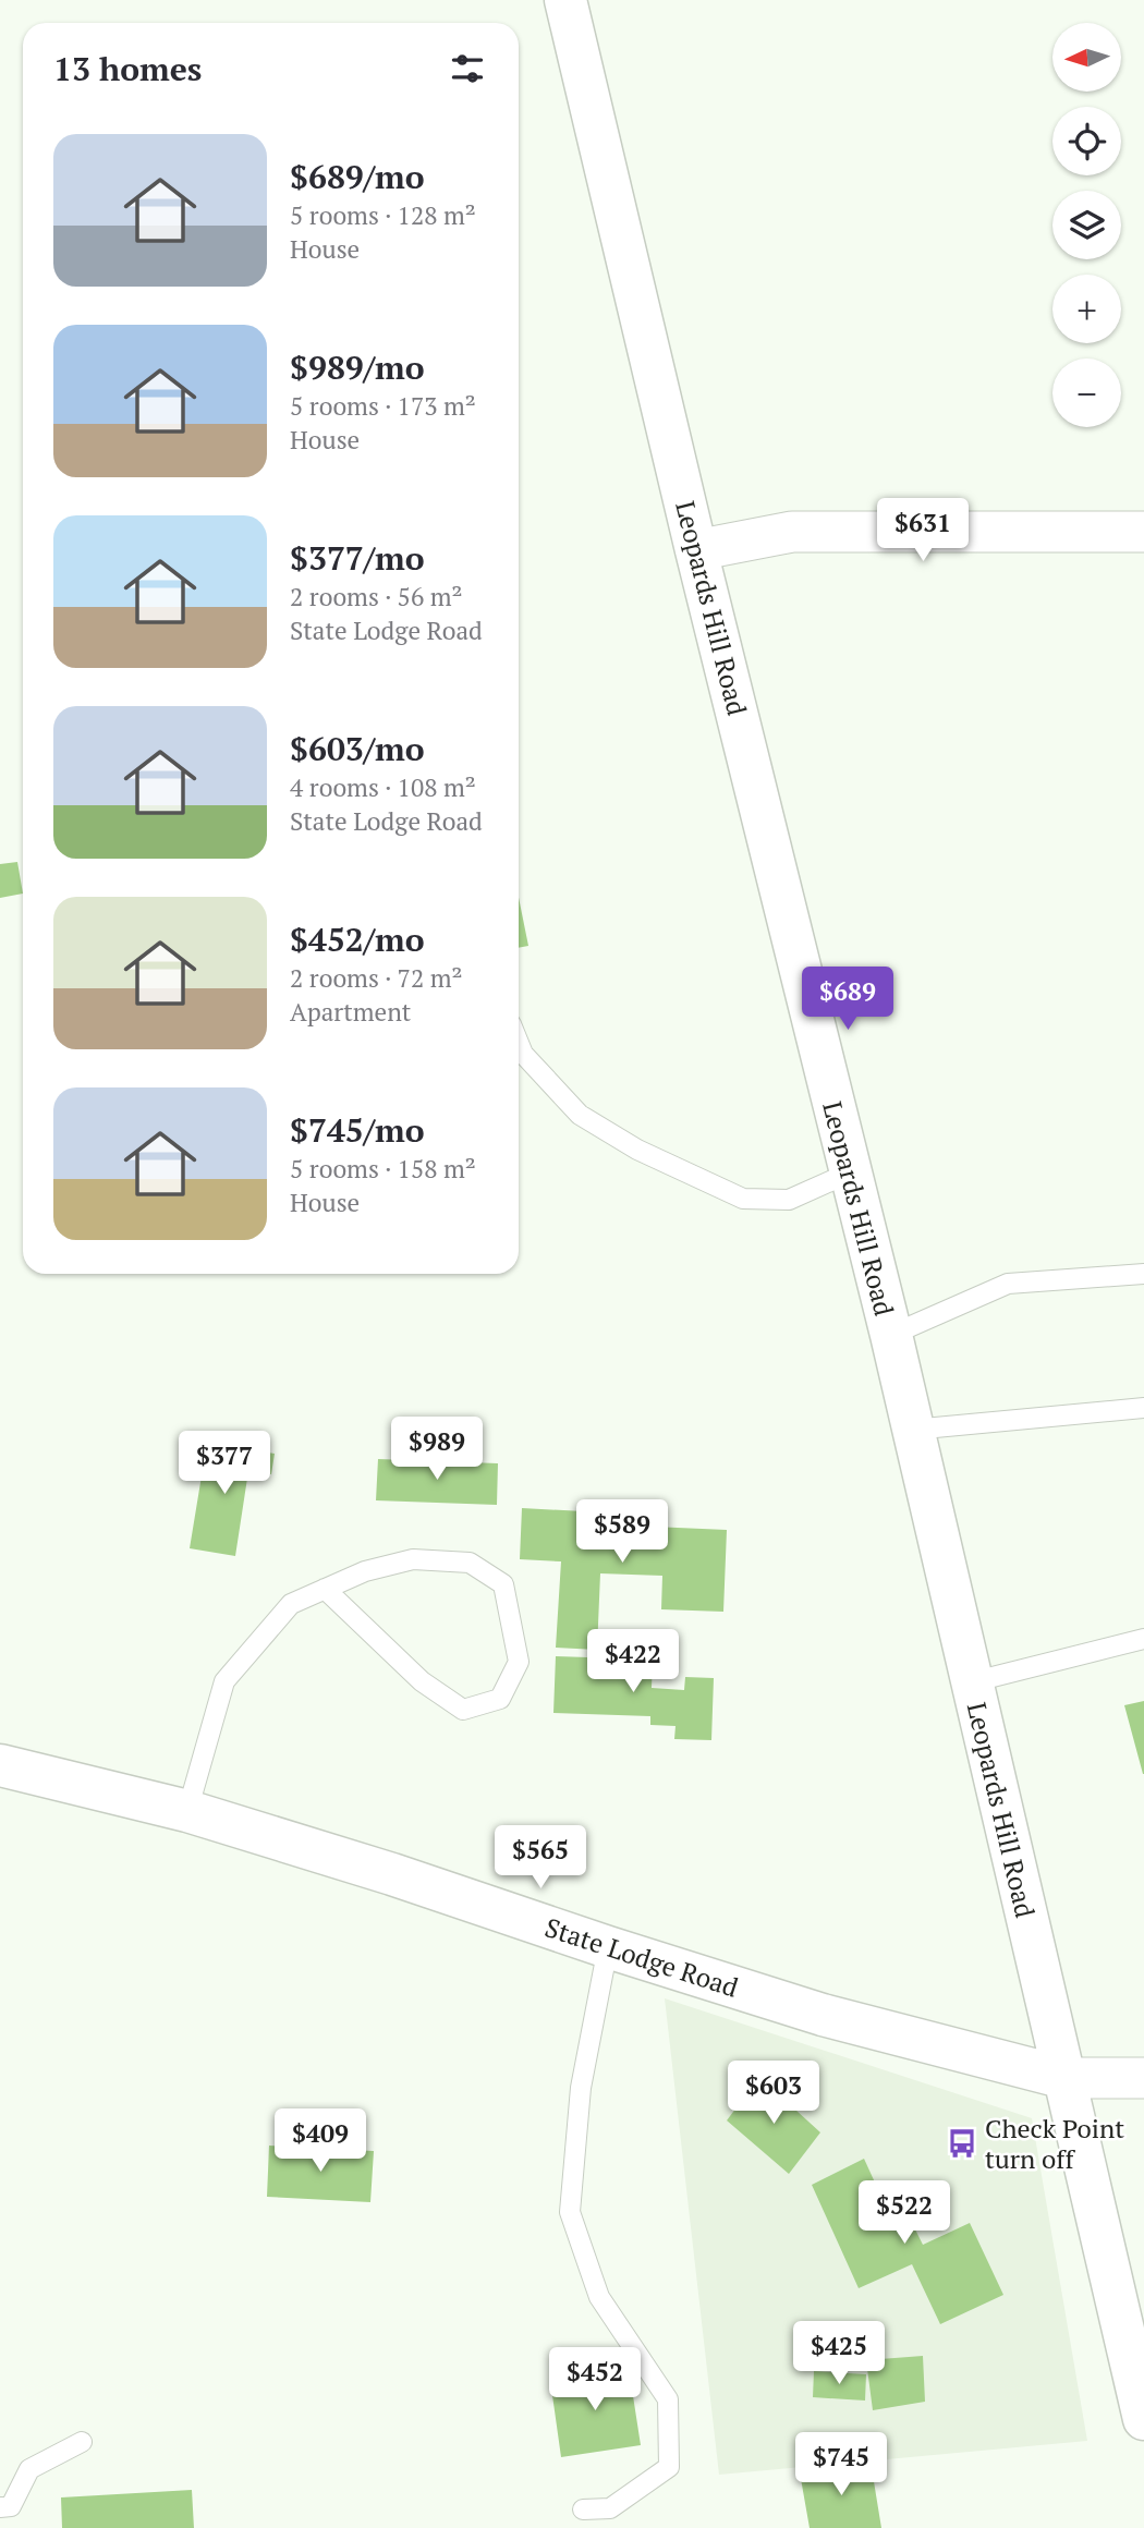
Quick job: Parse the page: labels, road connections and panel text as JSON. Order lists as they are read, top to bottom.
{
  "streets": {
    "main road": ["Leopards Hill Road", "State Lodge Road"]
  },
  "crossings": [
    ["Leopards Hill Road", "State Lodge Road"]
  ],
  "places": {
    "bus stop": ["Check Point turn off"]
  },
  "north": "left",
  "page": {
    "map_buttons": ["+", "−"],
    "heading": "13 homes",
    "list": [
      {
        "name": "$689/mo",
        "note": "5 rooms · 128 m² · House"
      },
      {
        "name": "$989/mo",
        "note": "5 rooms · 173 m² · House"
      },
      {
        "name": "$377/mo",
        "note": "2 rooms · 56 m² · State Lodge Road"
      },
      {
        "name": "$603/mo",
        "note": "4 rooms · 108 m² · State Lodge Road"
      },
      {
        "name": "$452/mo",
        "note": "2 rooms · 72 m² · Apartment"
      },
      {
        "name": "$745/mo",
        "note": "5 rooms · 158 m² · House"
      }
    ],
    "price": [
      "$631",
      "$689",
      "$989",
      "$377",
      "$589",
      "$422",
      "$565",
      "$603",
      "$409",
      "$522",
      "$425",
      "$452",
      "$745"
    ]
  }
}
